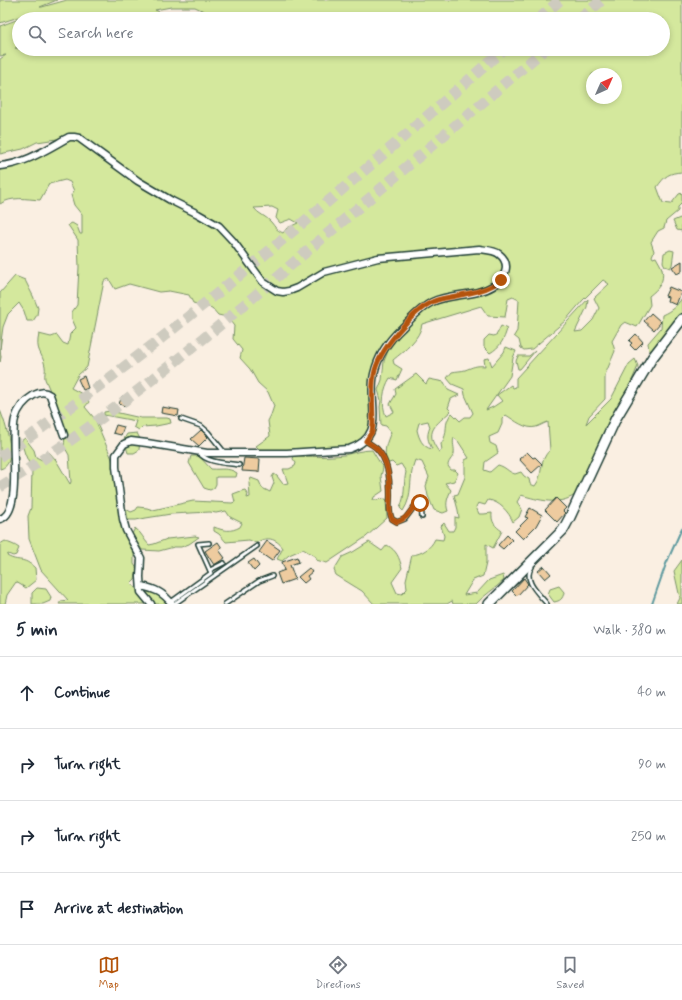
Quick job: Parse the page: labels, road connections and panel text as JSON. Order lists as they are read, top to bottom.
{
  "north": "top right",
  "page": {
    "search": "Search here",
    "heading": ["5 min", "Walk · 380 m"],
    "list": [
      ["Continue", "40 m"],
      ["Turn right", "90 m"],
      ["Turn right", "250 m"],
      "Arrive at destination"
    ],
    "nav": ["Map", "Directions", "Saved"]
  }
}
